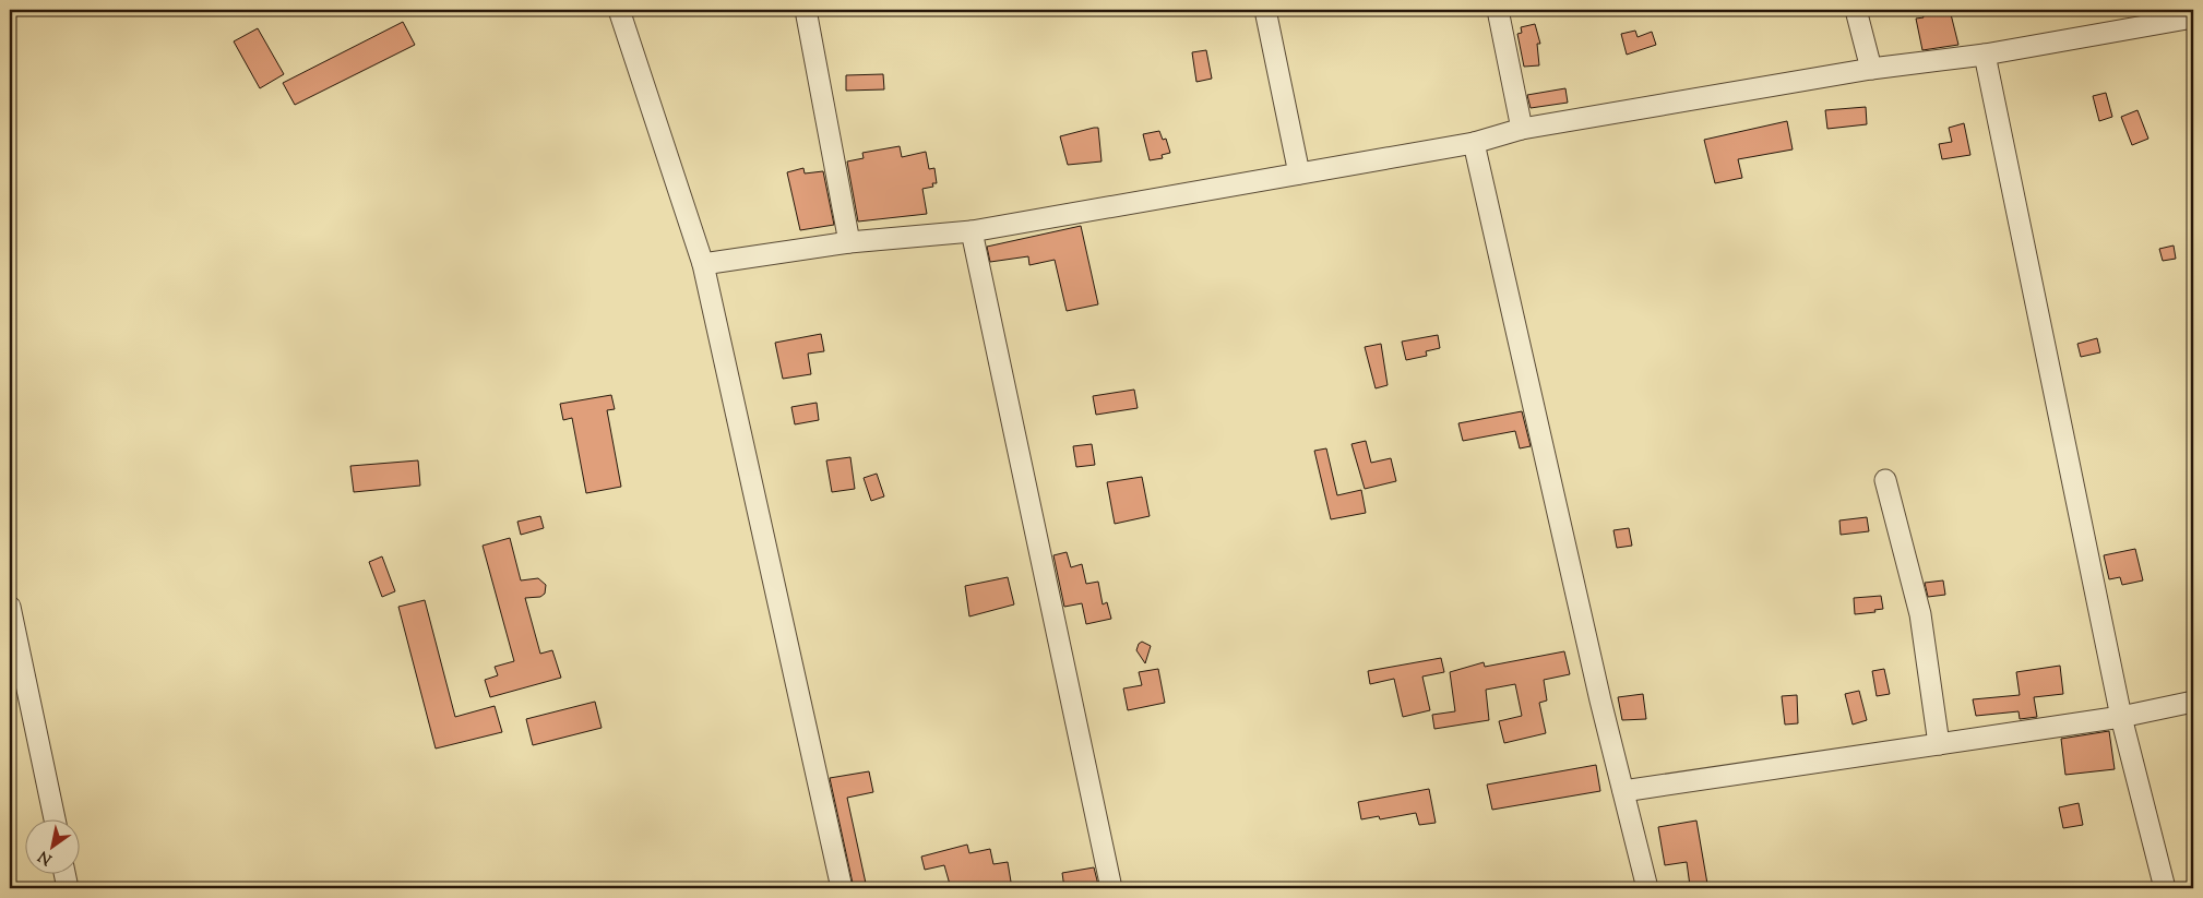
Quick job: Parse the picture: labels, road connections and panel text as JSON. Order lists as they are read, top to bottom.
{
  "north": "bottom left"
}
